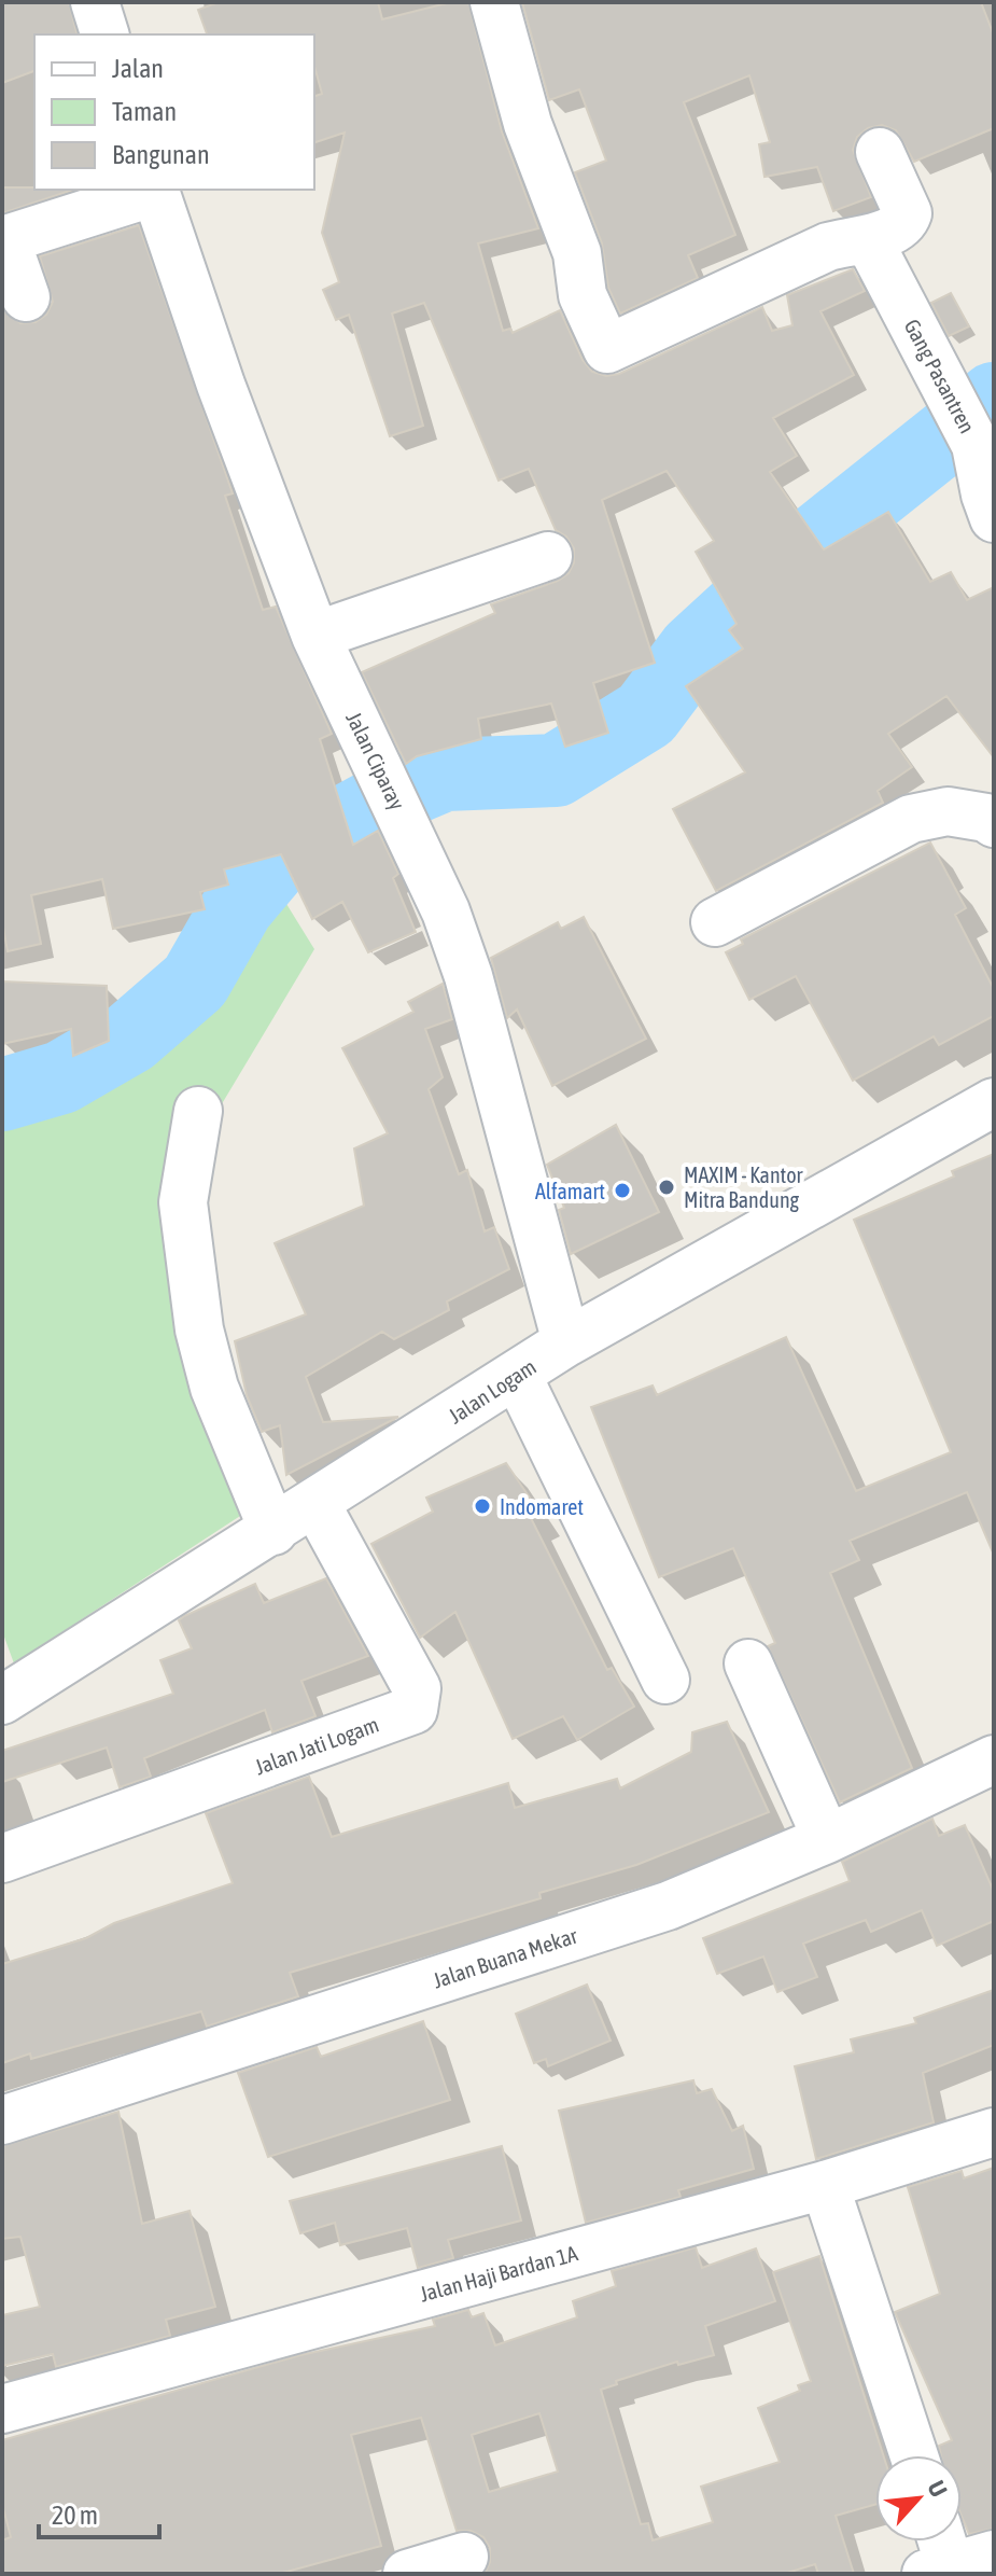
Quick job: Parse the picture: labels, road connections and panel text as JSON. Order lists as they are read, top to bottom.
{
  "streets": {
    "street": [
      "Gang Pasantren",
      "Jalan Ciparay",
      "Jalan Logam",
      "Jalan Jati Logam",
      "Jalan Buana Mekar",
      "Jalan Haji Bardan 1A"
    ]
  },
  "crossings": [
    ["Jalan Ciparay", "Jalan Logam"],
    ["Jalan Logam", "Jalan Jati Logam"]
  ],
  "places": ["MAXIM - Kantor Mitra Bandung", "Alfamart", "Indomaret"],
  "legend": ["Jalan", "Taman", "Bangunan"],
  "scale_bar": "20 m",
  "north": "top right"
}
